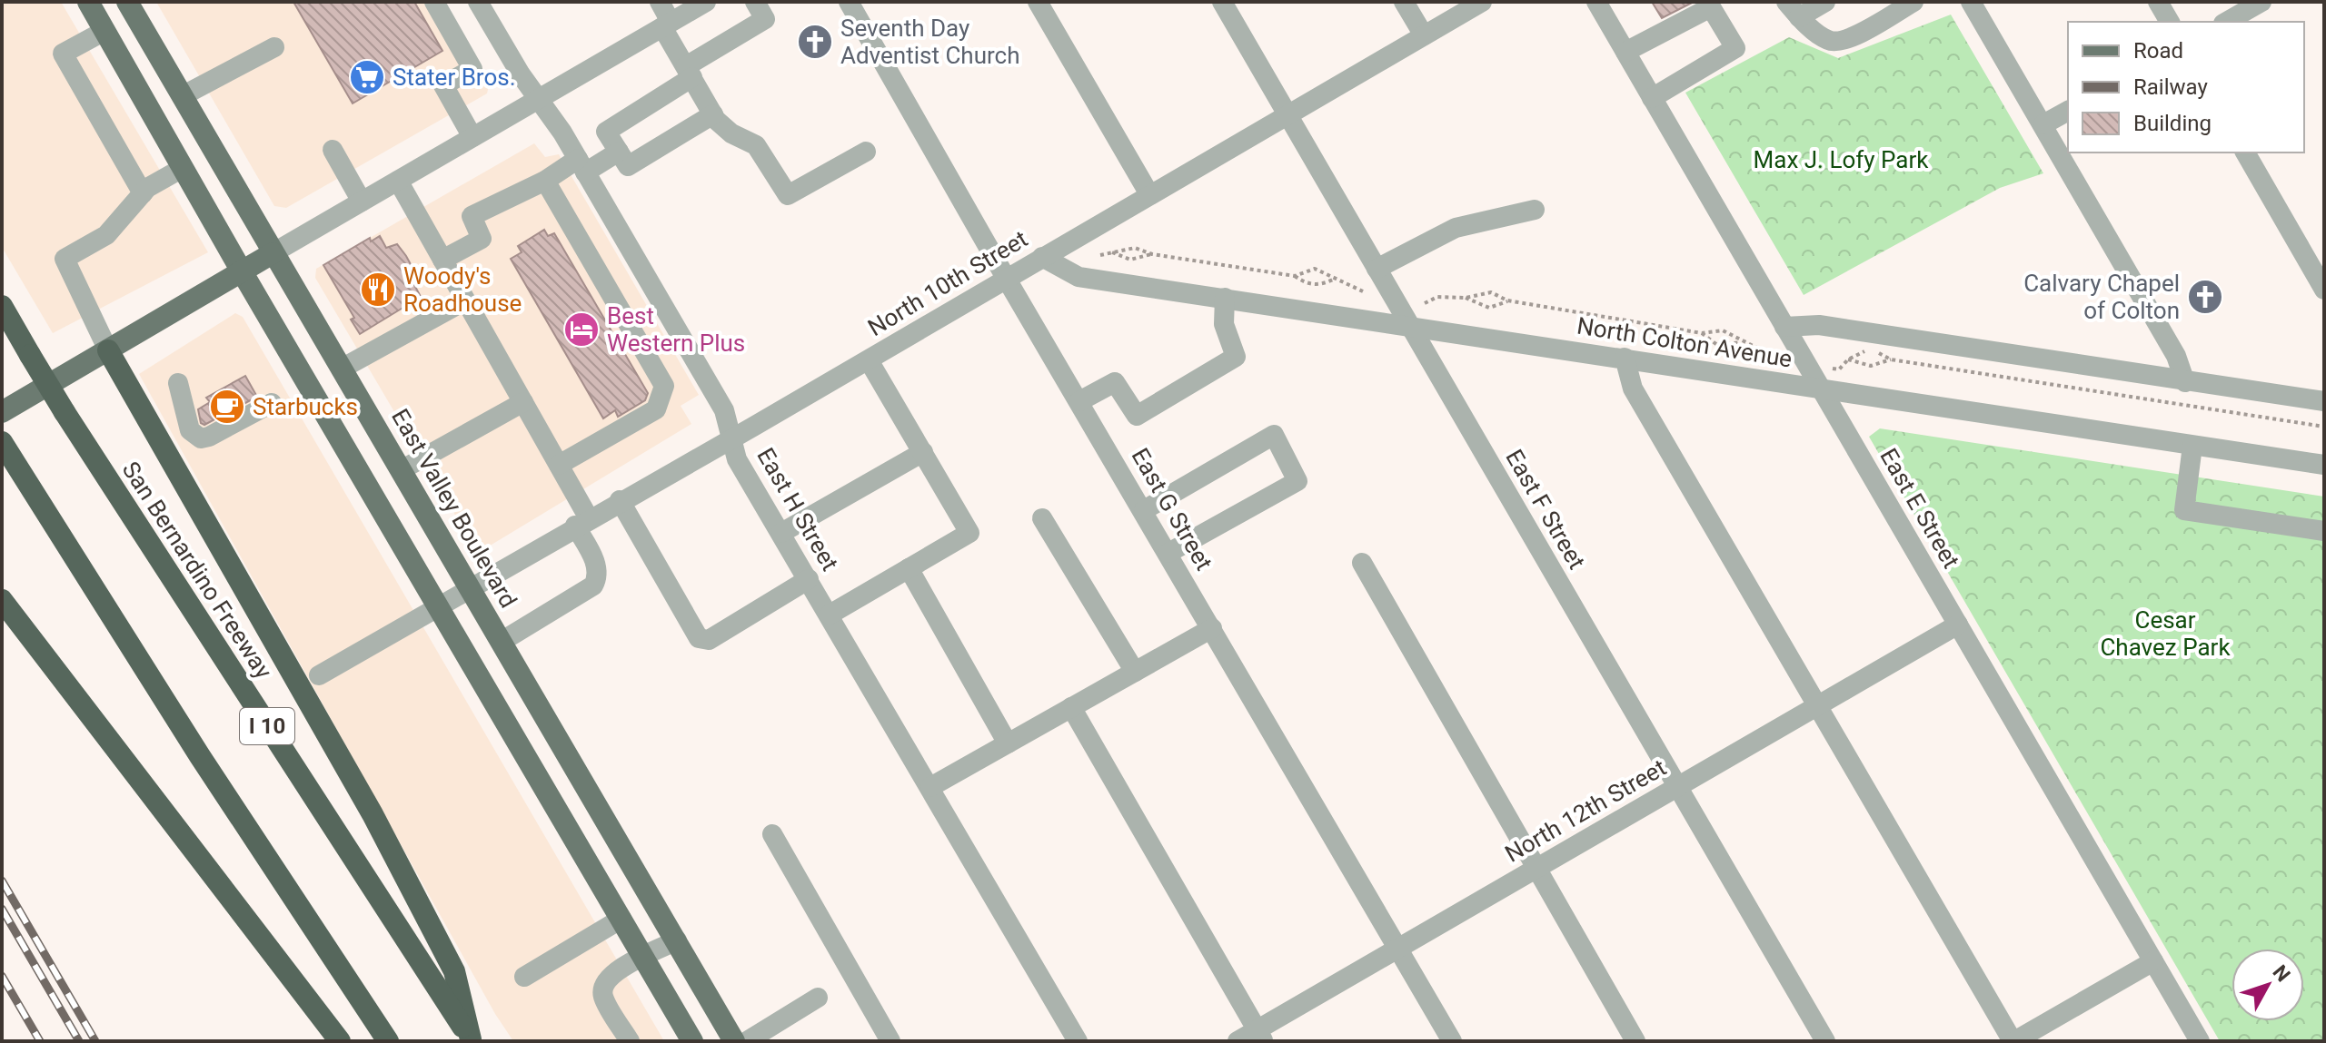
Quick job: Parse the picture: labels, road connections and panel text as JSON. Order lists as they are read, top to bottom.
{
  "streets": {
    "highway": ["San Bernardino Freeway", "I 10"],
    "main road": ["East Valley Boulevard"],
    "street": [
      "North 10th Street",
      "North Colton Avenue",
      "East E Street",
      "East H Street",
      "East G Street",
      "East F Street",
      "North 12th Street"
    ]
  },
  "crossings": [
    ["North 10th Street", "North Colton Avenue"],
    ["North 10th Street", "East Valley Boulevard"],
    ["North 10th Street", "East H Street"],
    ["North 10th Street", "East G Street"],
    ["North 10th Street", "East F Street"],
    ["North Colton Avenue", "East E Street"],
    ["North Colton Avenue", "East F Street"],
    ["East E Street", "North 12th Street"],
    ["East G Street", "North 12th Street"],
    ["East F Street", "North 12th Street"]
  ],
  "parks": ["Max J. Lofy Park", "Cesar Chavez Park"],
  "places": {
    "church": ["Seventh Day Adventist Church", "Calvary Chapel of Colton"],
    "supermarket": ["Stater Bros."],
    "restaurant": ["Woody's Roadhouse"],
    "hotel": ["Best Western Plus"],
    "cafe": ["Starbucks"]
  },
  "legend": ["Road", "Railway", "Building"],
  "north": "top right"
}
